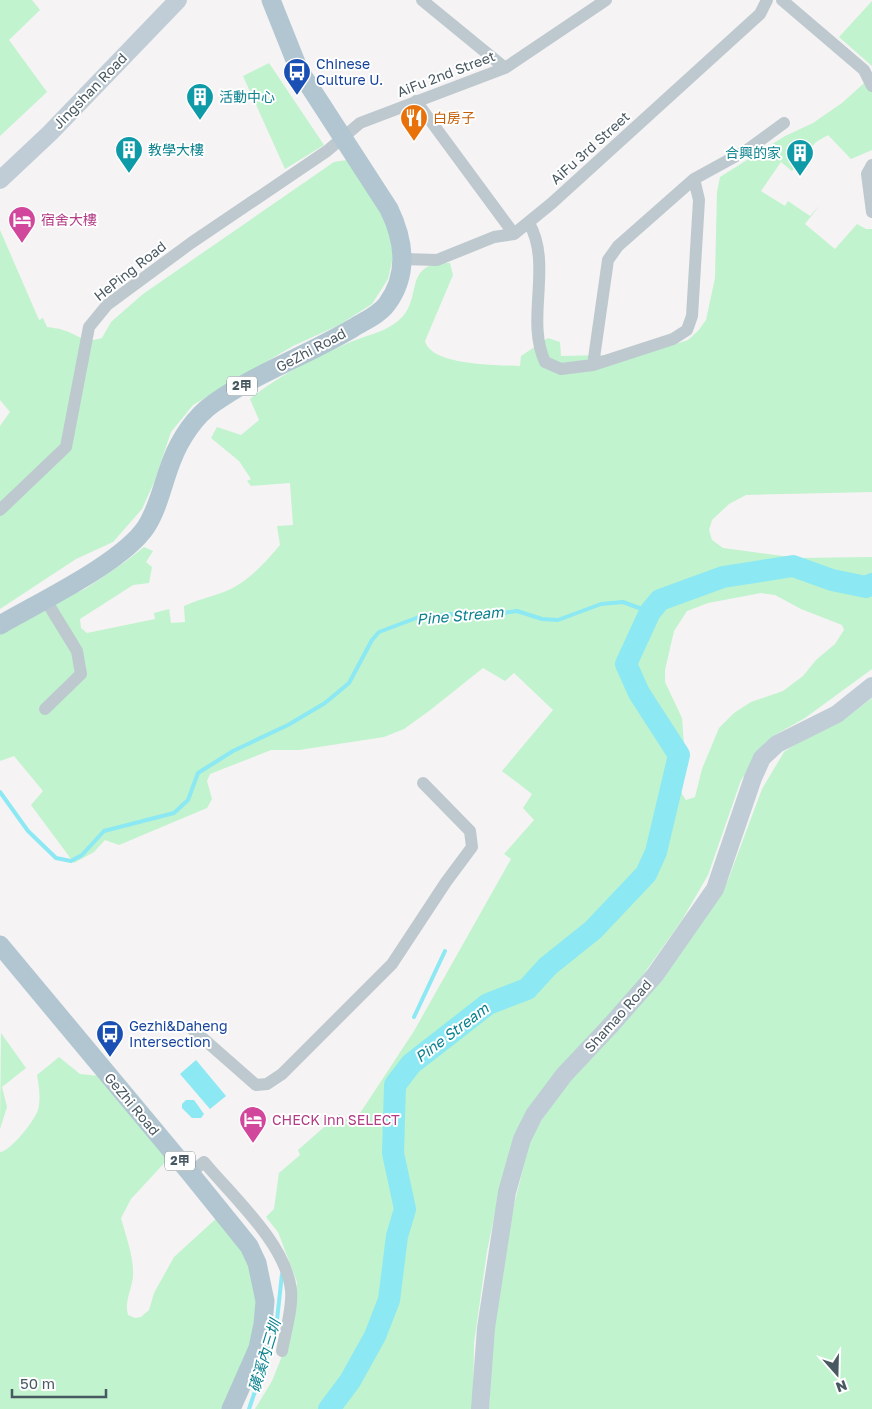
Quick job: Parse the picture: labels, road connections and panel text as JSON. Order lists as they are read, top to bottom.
{
  "streets": {
    "main road": ["GeZhi Road", "2甲"],
    "street": [
      "AiFu 2nd Street",
      "Jingshan Road",
      "AiFu 3rd Street",
      "HePing Road",
      "Shamao Road"
    ]
  },
  "crossings": [
    ["AiFu 2nd Street", "HePing Road"],
    ["AiFu 2nd Street", "GeZhi Road"],
    ["AiFu 3rd Street", "GeZhi Road"],
    ["HePing Road", "GeZhi Road"]
  ],
  "water": ["Pine Stream", "磺溪內三圳"],
  "places": {
    "bus stop": ["Chinese Culture U.", "Gezhi&Daheng Intersection"],
    "building": ["活動中心", "教學大樓", "合興的家"],
    "restaurant": ["白房子"],
    "hotel": ["宿舍大樓", "CHECK inn SELECT"]
  },
  "scale_bar": "50 m",
  "north": "bottom"
}
